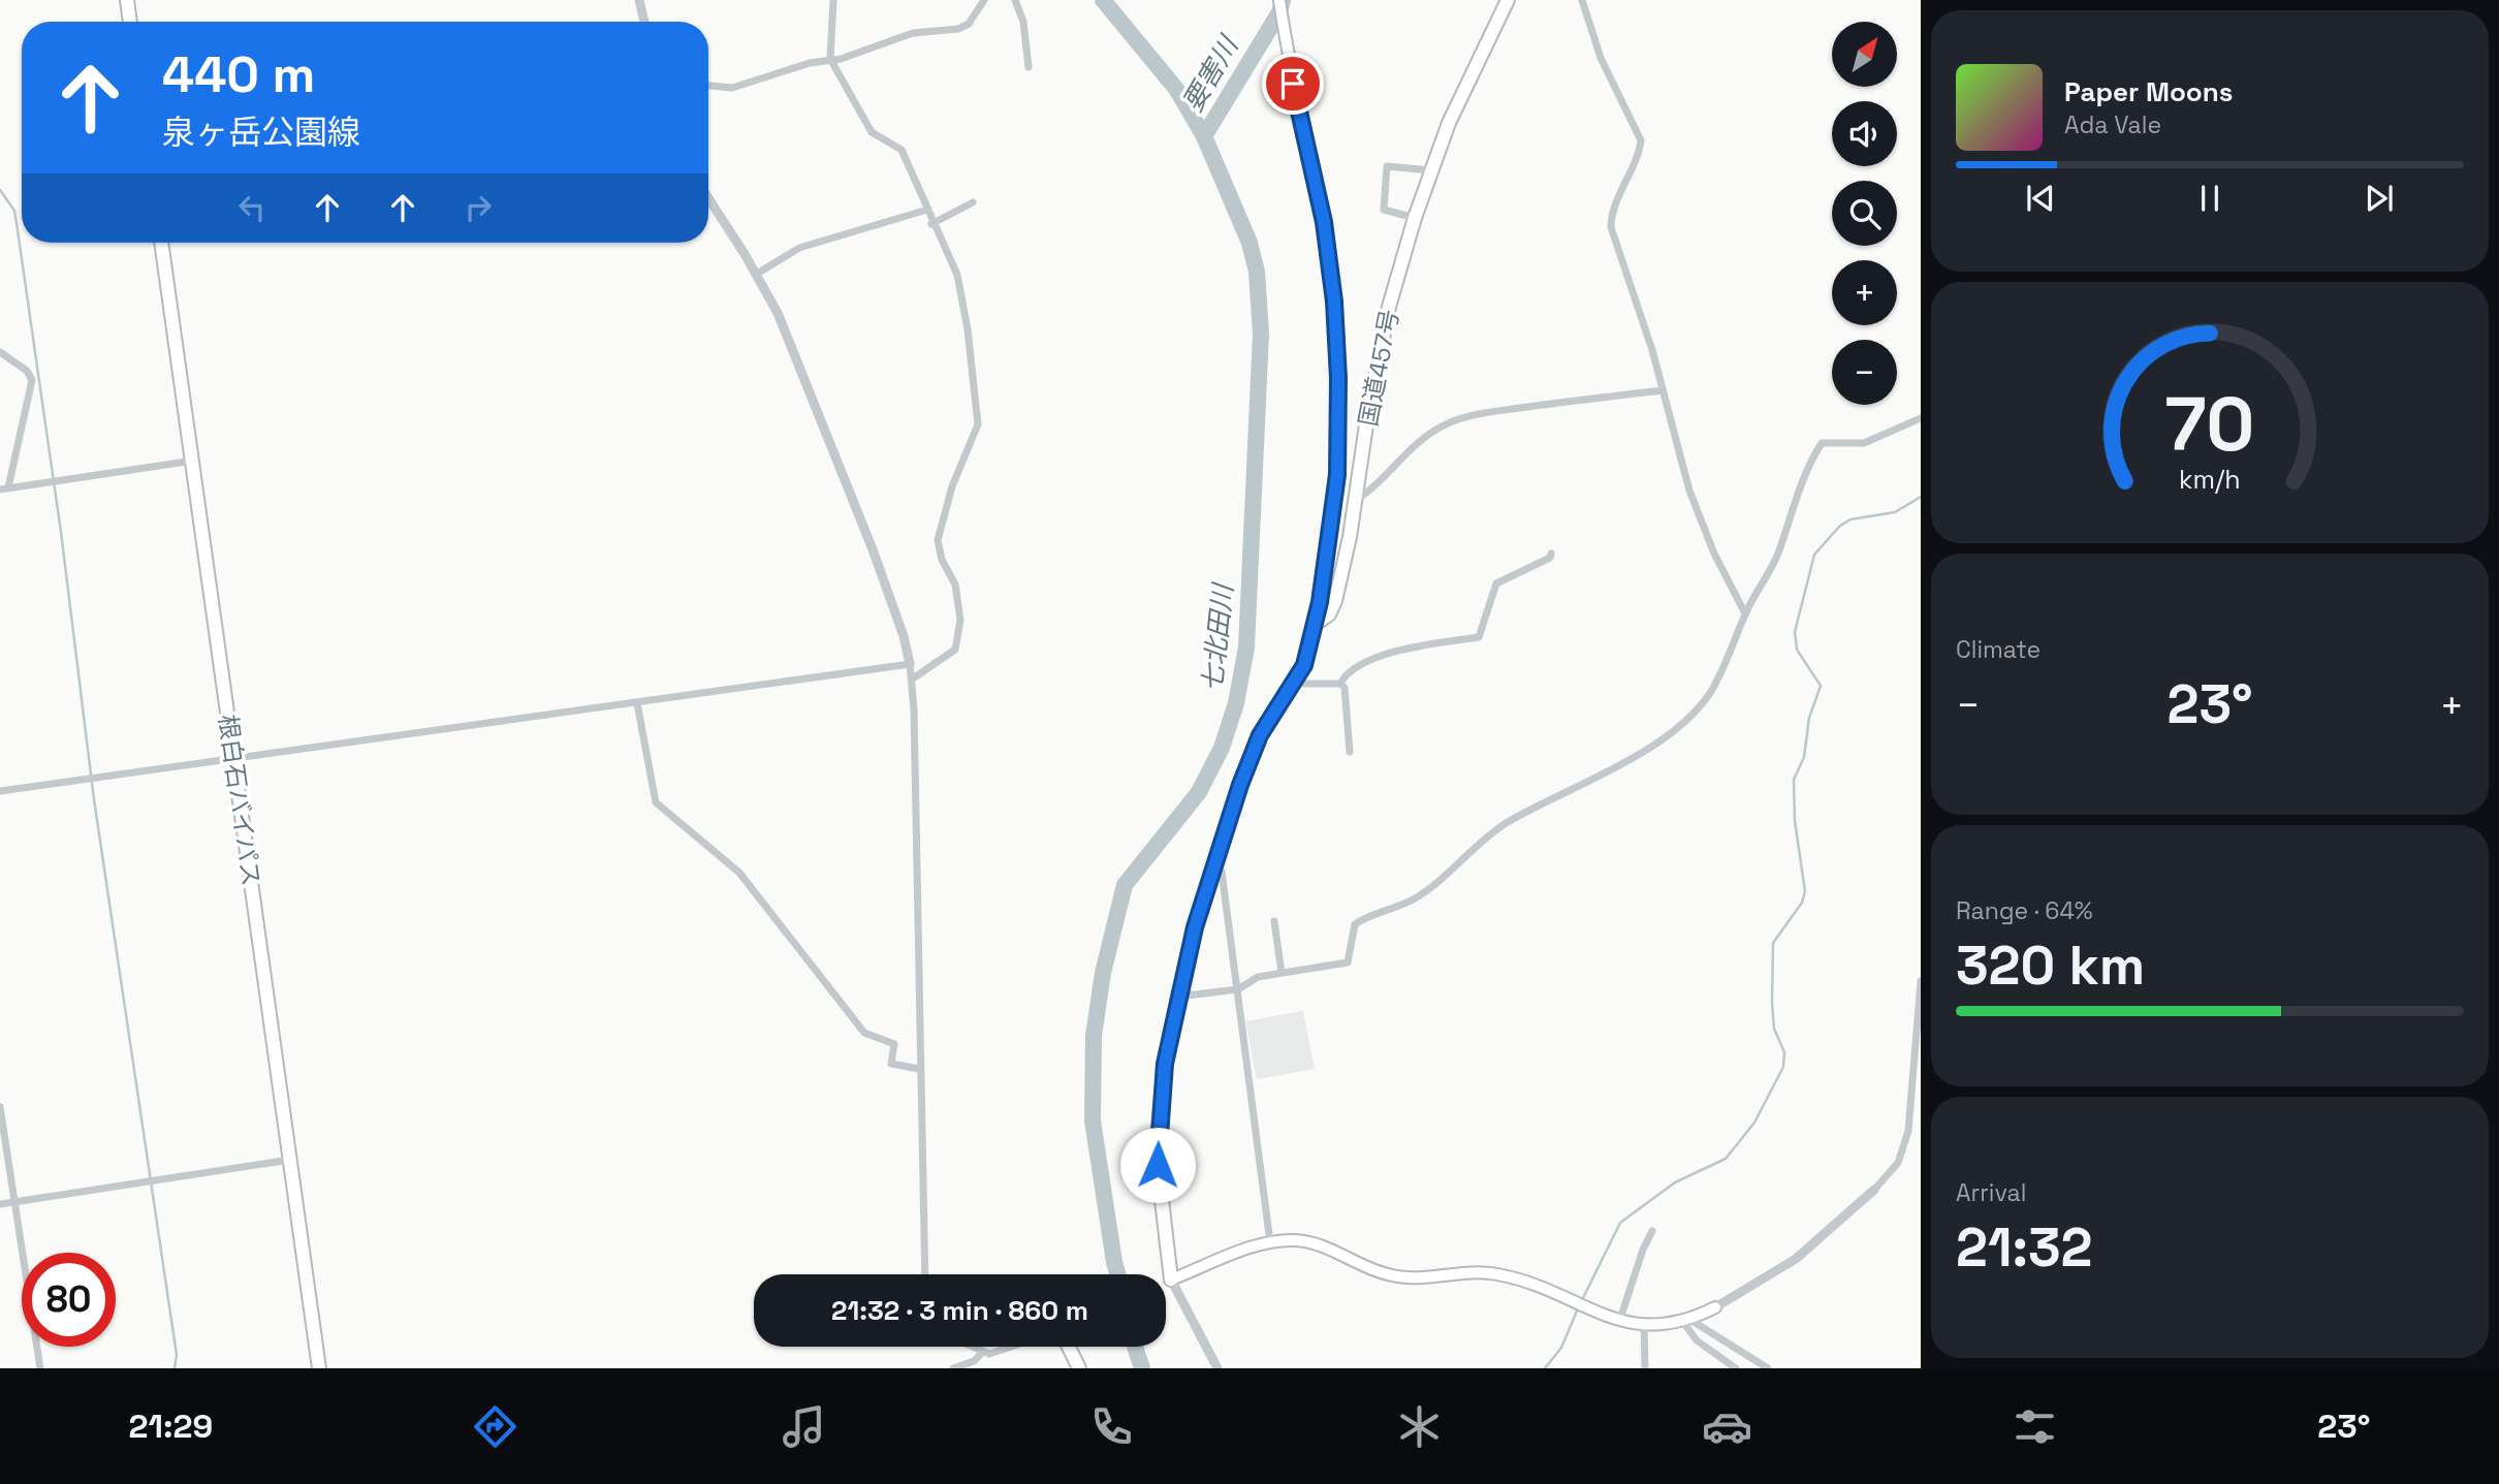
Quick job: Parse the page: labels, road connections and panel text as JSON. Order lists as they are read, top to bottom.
{
  "streets": {
    "highway": ["国道457号", "根白石バイパス"]
  },
  "water": ["要害川", "七北田川"],
  "north": "top right",
  "page": {
    "map_buttons": ["+", "−"],
    "turn": ["440 m", "泉ヶ岳公園線"],
    "song": ["Paper Moons", "Ada Vale"],
    "tile": [
      "Climate",
      ["Range · 64%", "320 km"],
      ["Arrival", "21:32"]
    ],
    "heat": ["−", "23°", "+"],
    "limit": "80",
    "trip": "21:32 · 3 min · 860 m",
    "tabs": ["21:29", "23°"],
    "gauge": ["70", "km/h"]
  }
}
